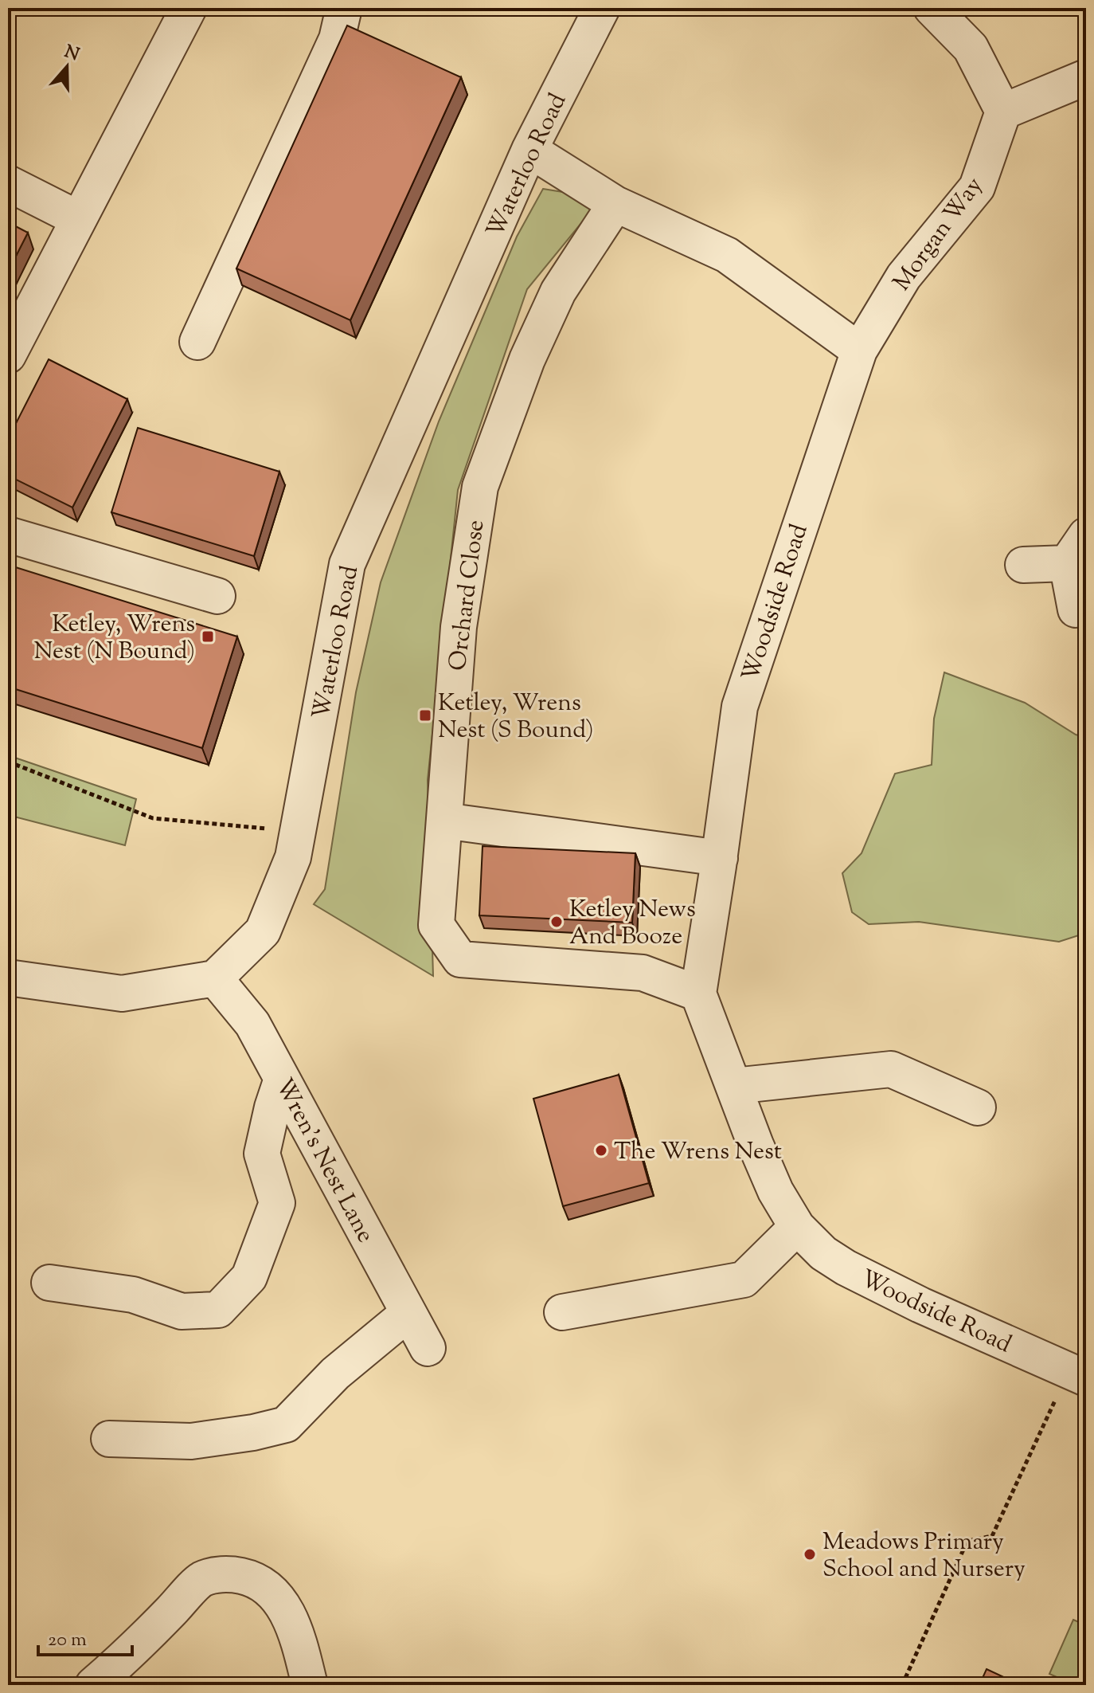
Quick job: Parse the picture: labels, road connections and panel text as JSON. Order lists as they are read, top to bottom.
{
  "streets": {
    "street": [
      "Waterloo Road",
      "Morgan Way",
      "Orchard Close",
      "Woodside Road",
      "Wren's Nest Lane"
    ]
  },
  "crossings": [
    ["Waterloo Road", "Wren's Nest Lane"],
    ["Morgan Way", "Woodside Road"],
    ["Orchard Close", "Woodside Road"]
  ],
  "places": {
    "transit": ["Ketley, Wrens Nest (N Bound)", "Ketley, Wrens Nest (S Bound)"],
    "other": ["Ketley News And Booze", "The Wrens Nest", "Meadows Primary School and Nursery"]
  },
  "scale_bar": "20 m",
  "north": "top"
}
